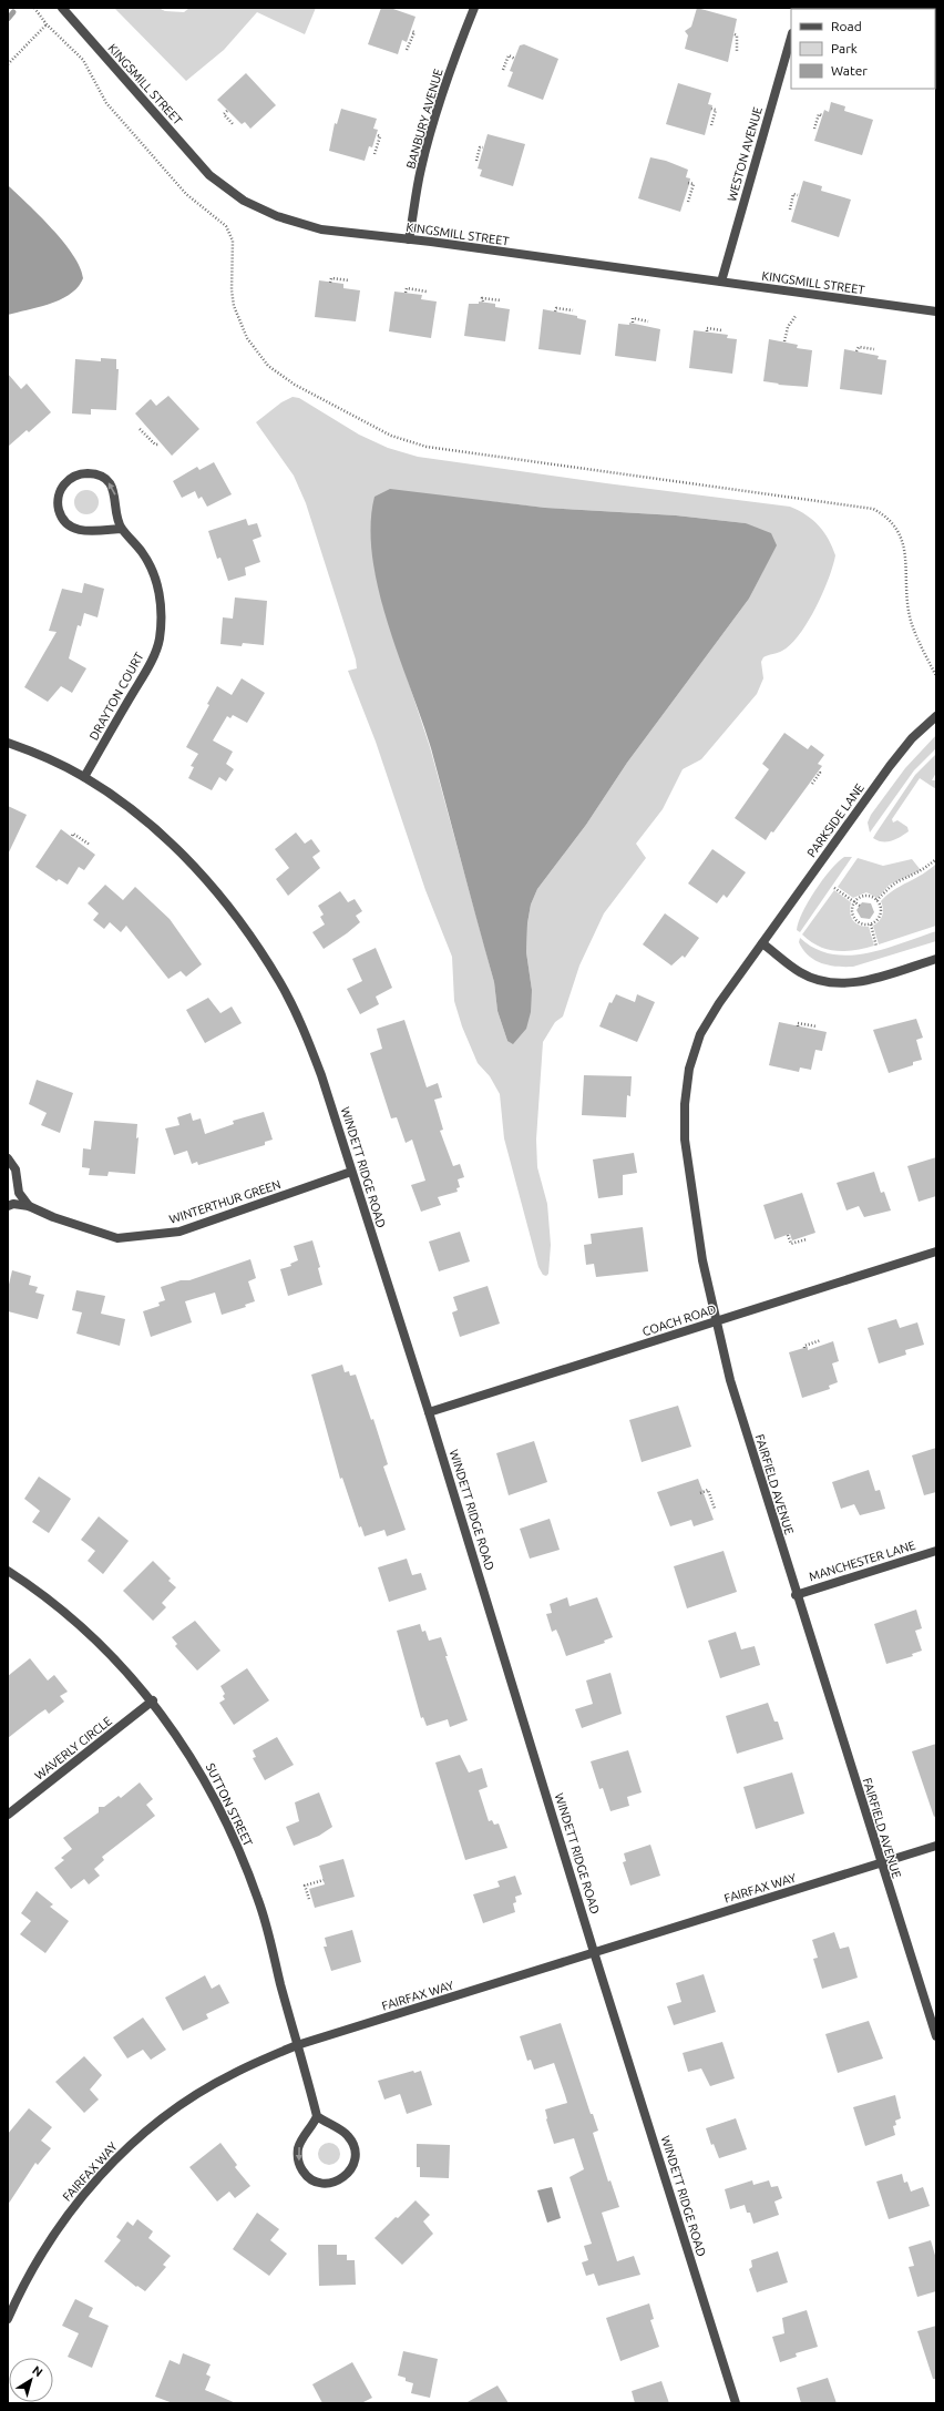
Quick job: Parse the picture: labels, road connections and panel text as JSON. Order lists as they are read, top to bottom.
{
  "streets": {
    "street": [
      "KINGSMILL STREET",
      "BANBURY AVENUE",
      "WESTON AVENUE",
      "DRAYTON COURT",
      "PARKSIDE LANE",
      "WINDETT RIDGE ROAD",
      "WINTERTHUR GREEN",
      "COACH ROAD",
      "FAIRFIELD AVENUE",
      "MANCHESTER LANE",
      "WAVERLY CIRCLE",
      "SUTTON STREET",
      "FAIRFAX WAY"
    ]
  },
  "crossings": [
    ["KINGSMILL STREET", "BANBURY AVENUE"],
    ["KINGSMILL STREET", "WESTON AVENUE"],
    ["DRAYTON COURT", "WINDETT RIDGE ROAD"],
    ["PARKSIDE LANE", "FAIRFIELD AVENUE"],
    ["WINDETT RIDGE ROAD", "WINTERTHUR GREEN"],
    ["WINDETT RIDGE ROAD", "COACH ROAD"],
    ["WINDETT RIDGE ROAD", "FAIRFAX WAY"],
    ["COACH ROAD", "FAIRFIELD AVENUE"],
    ["FAIRFIELD AVENUE", "MANCHESTER LANE"],
    ["FAIRFIELD AVENUE", "FAIRFAX WAY"],
    ["WAVERLY CIRCLE", "SUTTON STREET"],
    ["SUTTON STREET", "FAIRFAX WAY"]
  ],
  "legend": ["Road", "Park", "Water"],
  "north": "top right"
}
